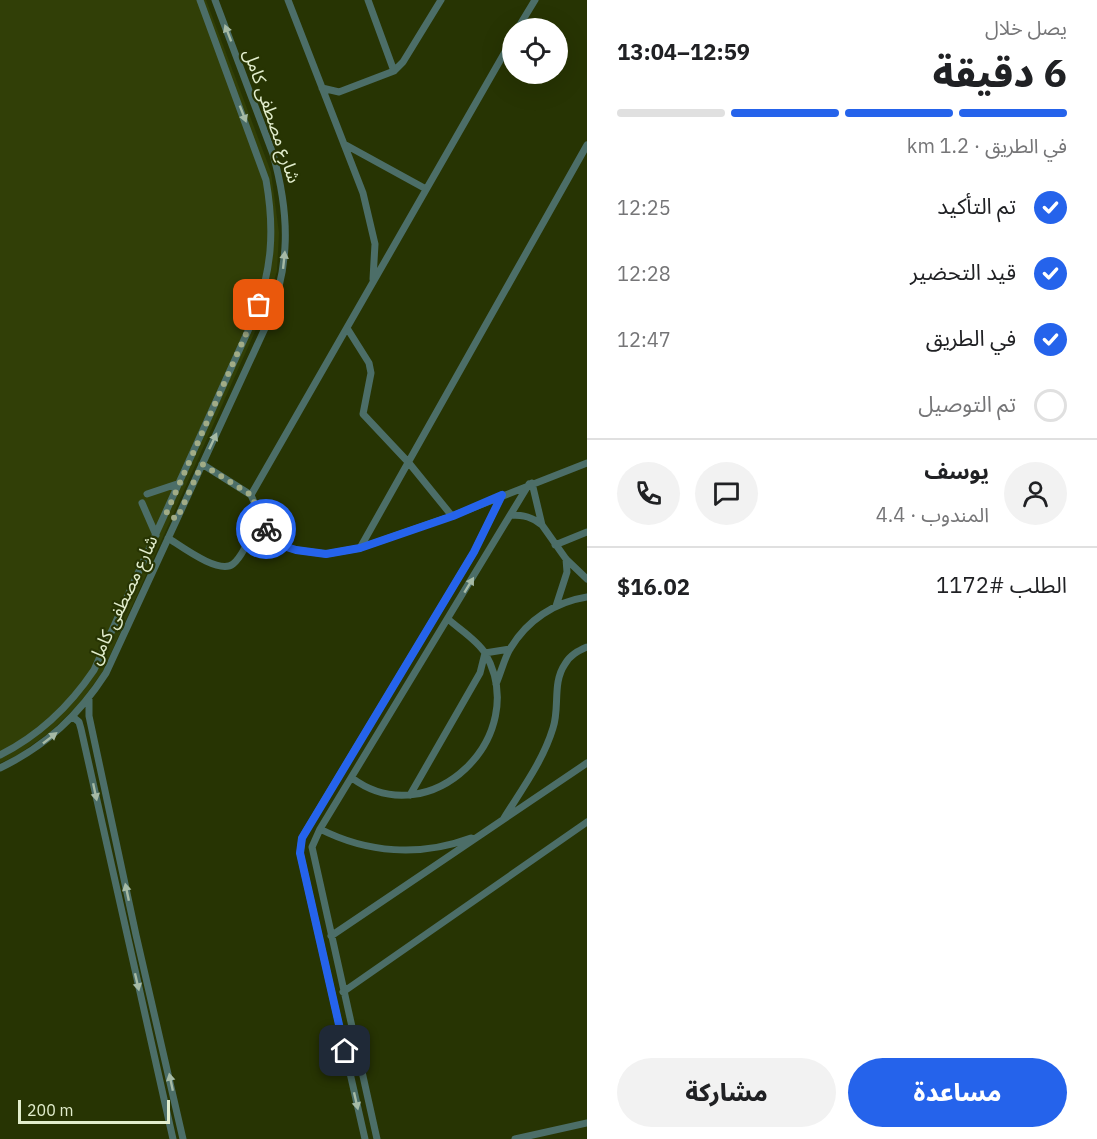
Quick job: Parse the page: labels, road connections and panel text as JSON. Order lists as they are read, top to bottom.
{
  "streets": {
    "street": ["شارع مصطفى كامل"]
  },
  "scale_bar": "200 m",
  "page": {
    "heading": ["6 دقيقة", "يصل خلال", "12:59–13:04"],
    "panel": [
      "يوسف",
      "المندوب · 4.4",
      "الطلب #1172",
      "$16.02"
    ],
    "bar": "في الطريق · 1.2 km",
    "list": [
      ["تم التأكيد", "12:25"],
      ["قيد التحضير", "12:28"],
      ["في الطريق", "12:47"],
      "تم التوصيل"
    ],
    "buttons": ["مساعدة", "مشاركة"],
    "scale": "200 m"
  }
}
